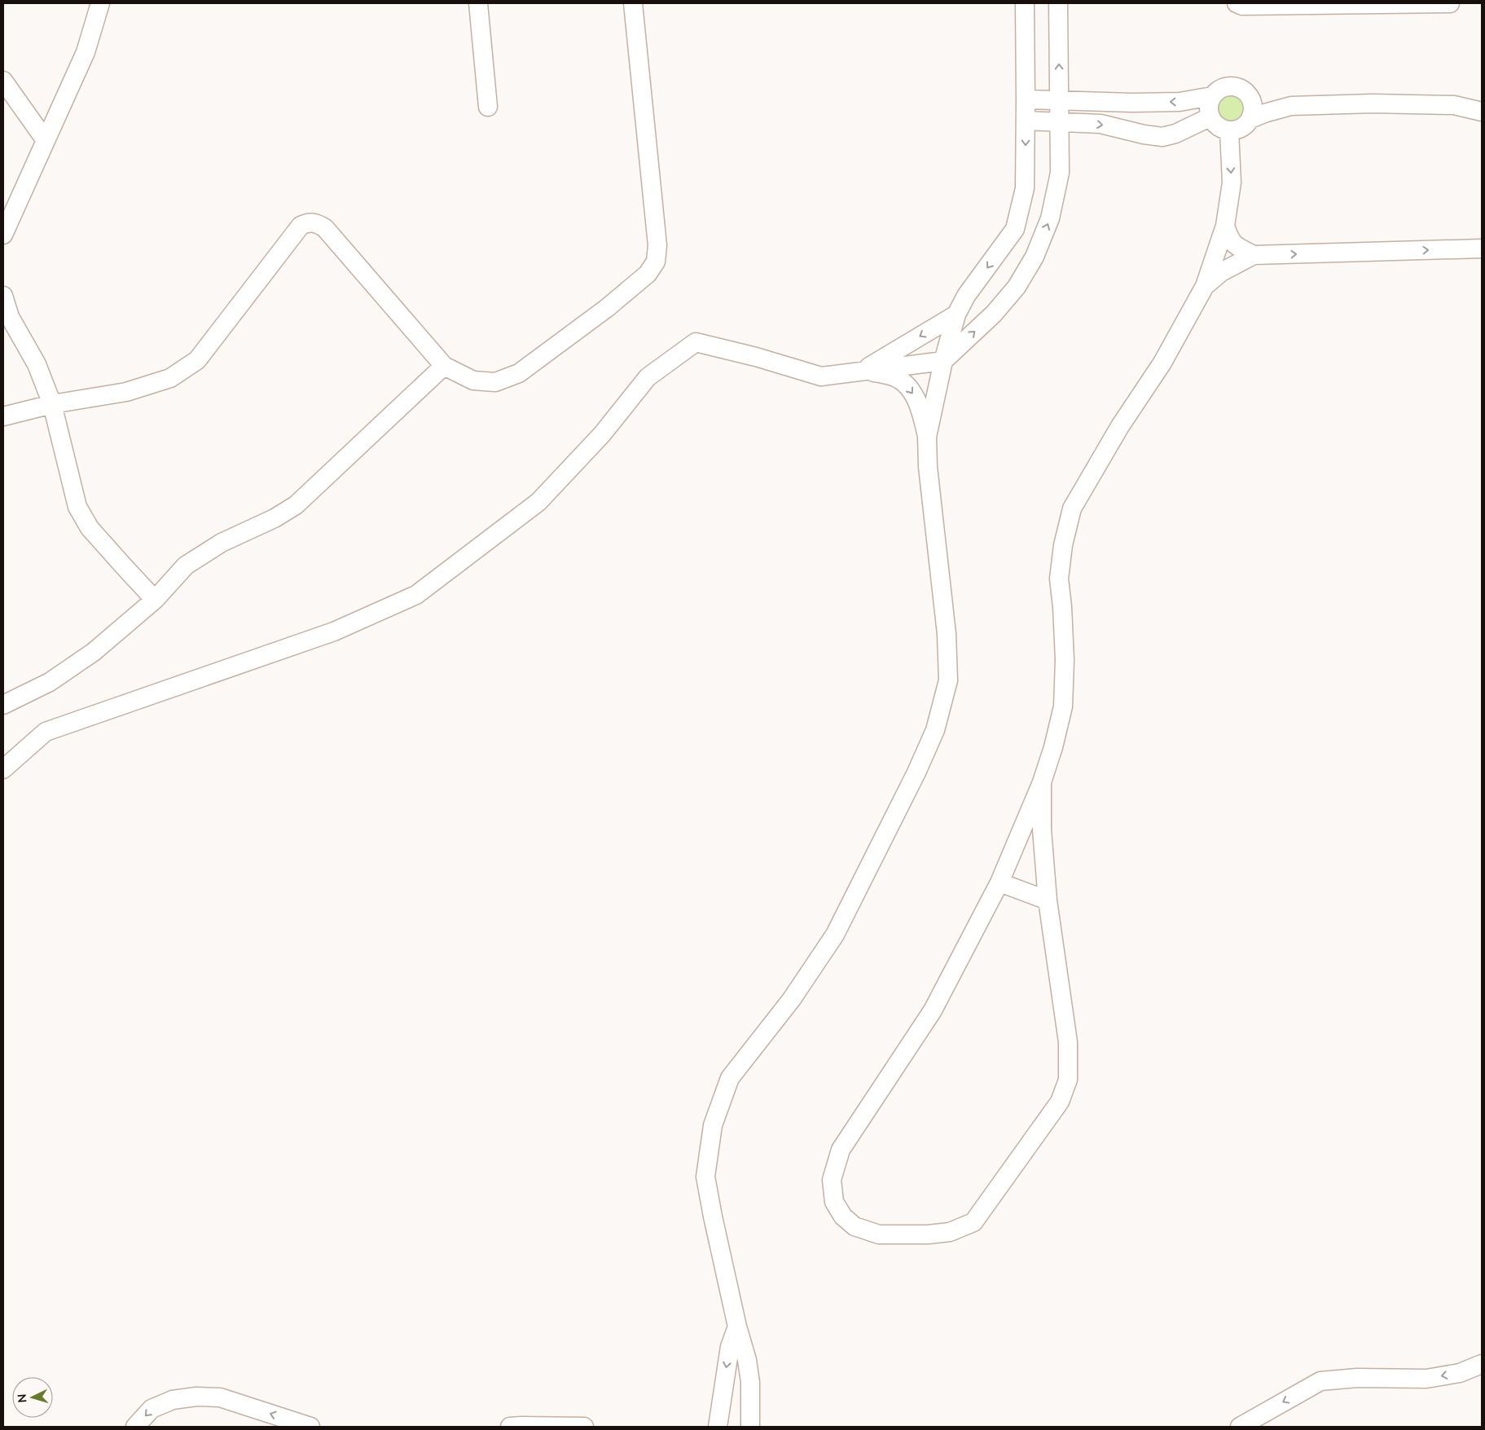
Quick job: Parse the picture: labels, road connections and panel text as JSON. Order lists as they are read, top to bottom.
{
  "north": "left"
}
